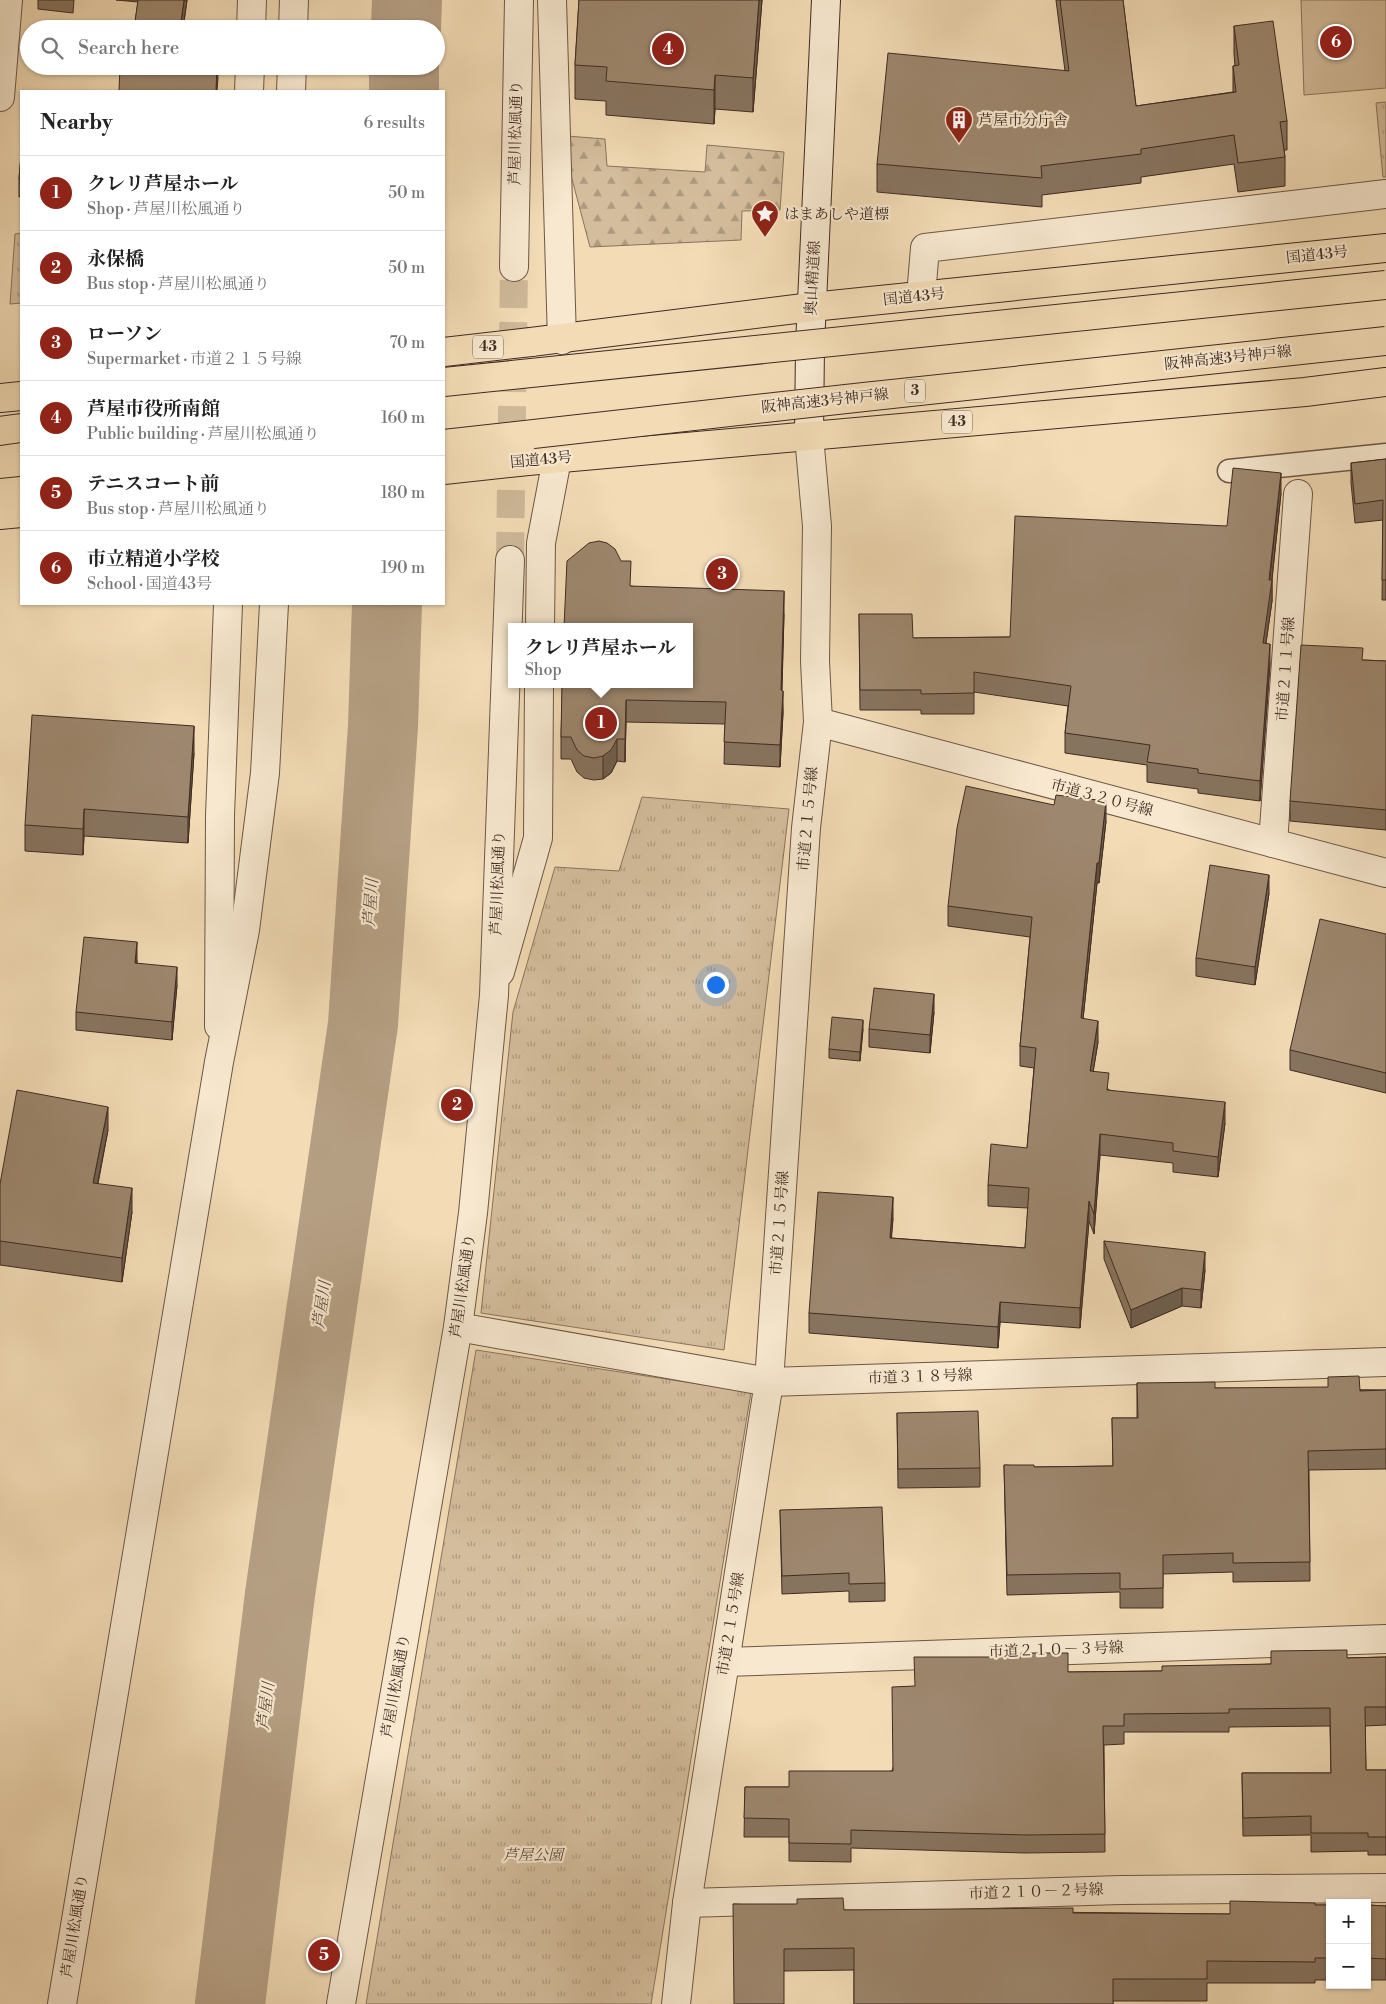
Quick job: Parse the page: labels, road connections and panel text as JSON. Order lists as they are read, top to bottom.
{
  "streets": {
    "highway": [
      "国道43号",
      "43",
      "阪神高速3号神戸線",
      "3"
    ],
    "street": [
      "芦屋川松風通り",
      "奥山精道線",
      "市道２１１号線",
      "市道３２０号線",
      "市道２１５号線",
      "市道３１８号線",
      "市道２１０－３号線",
      "市道２１０－２号線"
    ]
  },
  "crossings": [
    ["芦屋川松風通り", "市道３１８号線"],
    ["国道43号", "奥山精道線"],
    ["国道43号", "市道２１５号線"],
    ["奥山精道線", "市道２１５号線"],
    ["市道２１１号線", "市道３２０号線"],
    ["市道３２０号線", "市道２１５号線"],
    ["市道２１５号線", "市道３１８号線"],
    ["市道２１５号線", "市道２１０－３号線"],
    ["市道２１５号線", "市道２１０－２号線"]
  ],
  "water": ["芦屋川"],
  "parks": ["芦屋公園"],
  "places": {
    "building": ["芦屋市分庁舎"],
    "place": ["はまあしや道標"]
  },
  "page": {
    "search": "Search here",
    "pins": [
      "6",
      "4",
      "3",
      "1",
      "2",
      "5"
    ],
    "heading": ["Nearby", "6 results"],
    "list": [
      {
        "mark": "1",
        "name": "クレリ芦屋ホール",
        "note": "Shop · 芦屋川松風通り",
        "value": "50 m"
      },
      {
        "mark": "2",
        "name": "永保橋",
        "note": "Bus stop · 芦屋川松風通り",
        "value": "50 m"
      },
      {
        "mark": "3",
        "name": "ローソン",
        "note": "Supermarket · 市道２１５号線",
        "value": "70 m"
      },
      {
        "mark": "4",
        "name": "芦屋市役所南館",
        "note": "Public building · 芦屋川松風通り",
        "value": "160 m"
      },
      {
        "mark": "5",
        "name": "テニスコート前",
        "note": "Bus stop · 芦屋川松風通り",
        "value": "180 m"
      },
      {
        "mark": "6",
        "name": "市立精道小学校",
        "note": "School · 国道43号",
        "value": "190 m"
      }
    ],
    "popup": ["クレリ芦屋ホール", "Shop"],
    "map_buttons": ["+", "−"]
  }
}
